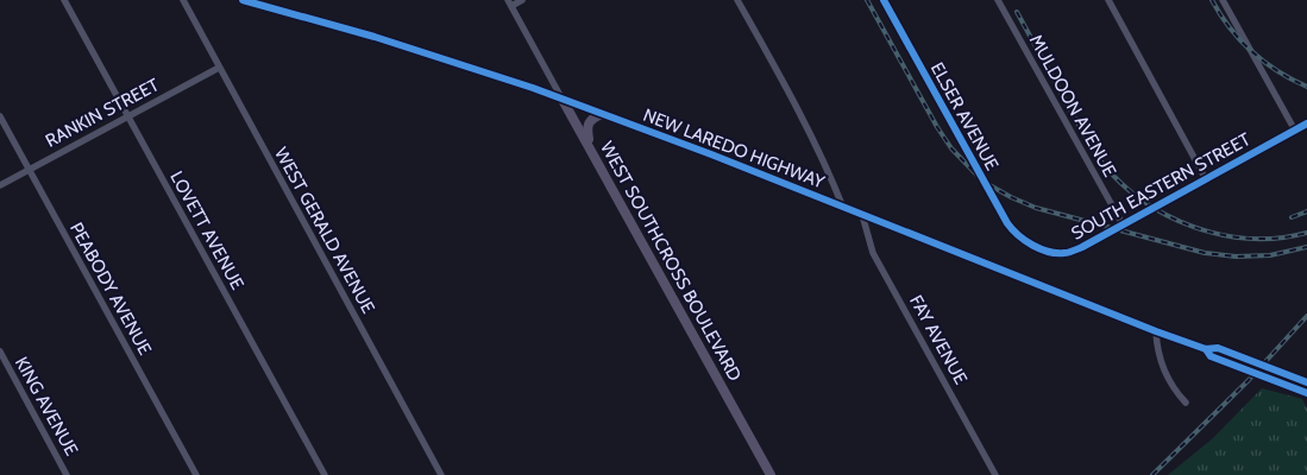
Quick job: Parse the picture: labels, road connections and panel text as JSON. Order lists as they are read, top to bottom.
{
  "streets": {
    "main road": ["NEW LAREDO HIGHWAY", "WEST SOUTHCROSS BOULEVARD"],
    "street": [
      "MULDOON AVENUE",
      "RANKIN STREET",
      "ELSER AVENUE",
      "SOUTH EASTERN STREET",
      "LOVETT AVENUE",
      "WEST GERALD AVENUE",
      "PEABODY AVENUE",
      "FAY AVENUE",
      "KING AVENUE"
    ]
  },
  "crossings": [
    ["MULDOON AVENUE", "SOUTH EASTERN STREET"],
    ["RANKIN STREET", "LOVETT AVENUE"],
    ["RANKIN STREET", "WEST GERALD AVENUE"],
    ["RANKIN STREET", "PEABODY AVENUE"],
    ["ELSER AVENUE", "SOUTH EASTERN STREET"],
    ["NEW LAREDO HIGHWAY", "WEST SOUTHCROSS BOULEVARD"],
    ["NEW LAREDO HIGHWAY", "FAY AVENUE"]
  ]
}
